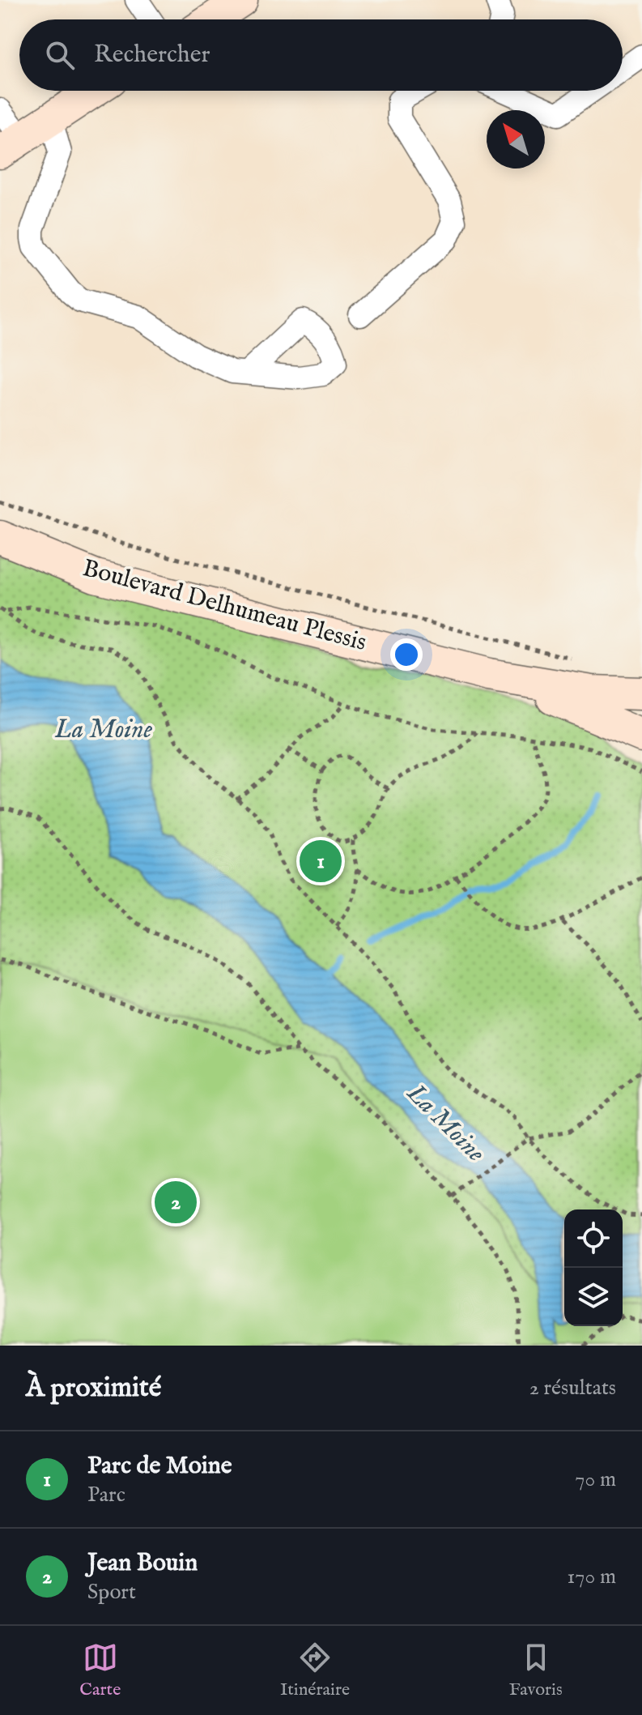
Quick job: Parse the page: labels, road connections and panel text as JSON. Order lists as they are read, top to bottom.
{
  "streets": {
    "main road": ["Boulevard Delhumeau Plessis"]
  },
  "water": ["La Moine"],
  "north": "top left",
  "page": {
    "search": "Rechercher",
    "pins": ["1", "2"],
    "heading": ["À proximité", "2 résultats"],
    "list": [
      {
        "mark": "1",
        "name": "Parc de Moine",
        "note": "Parc",
        "value": "70 m"
      },
      {
        "mark": "2",
        "name": "Jean Bouin",
        "note": "Sport",
        "value": "170 m"
      }
    ],
    "nav": ["Carte", "Itinéraire", "Favoris"]
  }
}
